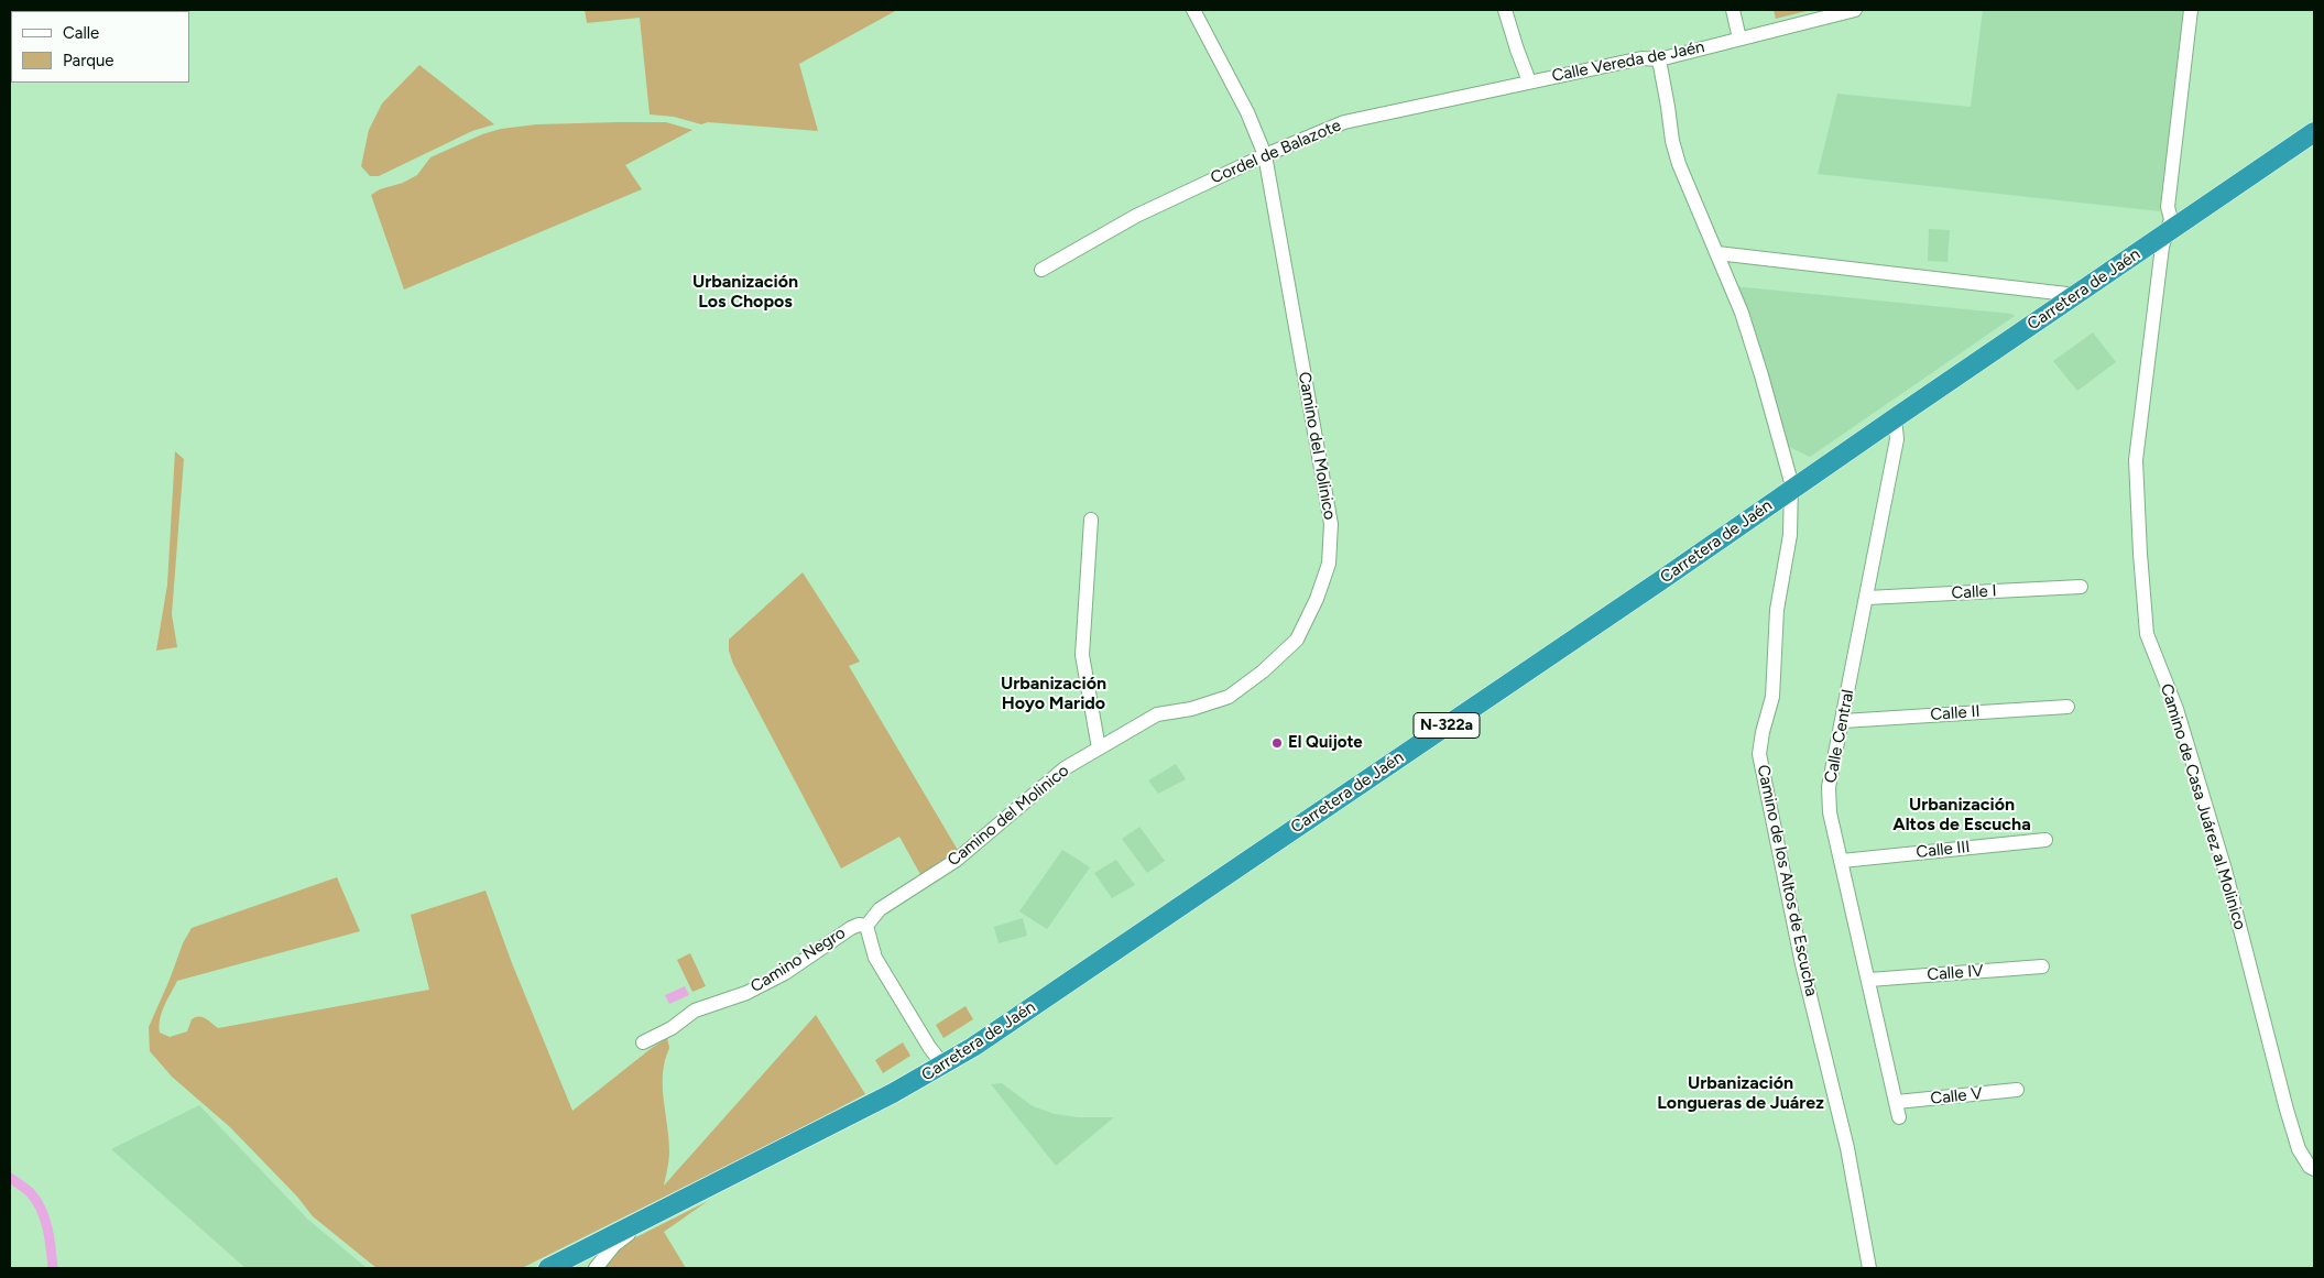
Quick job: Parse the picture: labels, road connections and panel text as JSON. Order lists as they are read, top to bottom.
{
  "streets": {
    "highway": ["Carretera de Jaén", "N-322a"],
    "street": [
      "Calle Vereda de Jaén",
      "Cordel de Balazote",
      "Camino del Molinico",
      "Calle I",
      "Calle II",
      "Calle Central",
      "Camino de Casa Juárez al Molinico",
      "Calle III",
      "Camino de los Altos de Escucha",
      "Camino Negro",
      "Calle IV",
      "Calle V"
    ]
  },
  "crossings": [
    ["Calle Vereda de Jaén", "Cordel de Balazote"],
    ["Calle Vereda de Jaén", "Camino de los Altos de Escucha"],
    ["Cordel de Balazote", "Camino del Molinico"],
    ["Carretera de Jaén", "Calle Central"],
    ["Carretera de Jaén", "Camino de Casa Juárez al Molinico"],
    ["Carretera de Jaén", "Camino de los Altos de Escucha"],
    ["Camino del Molinico", "Camino Negro"],
    ["Calle I", "Calle Central"],
    ["Calle II", "Calle Central"],
    ["Calle Central", "Calle III"],
    ["Calle Central", "Calle IV"],
    ["Calle Central", "Calle V"]
  ],
  "districts": [
    "Urbanización Los Chopos",
    "Urbanización Hoyo Marido",
    "Urbanización Altos de Escucha",
    "Urbanización Longueras de Juárez"
  ],
  "places": ["El Quijote"],
  "legend": ["Calle", "Parque"]
}
